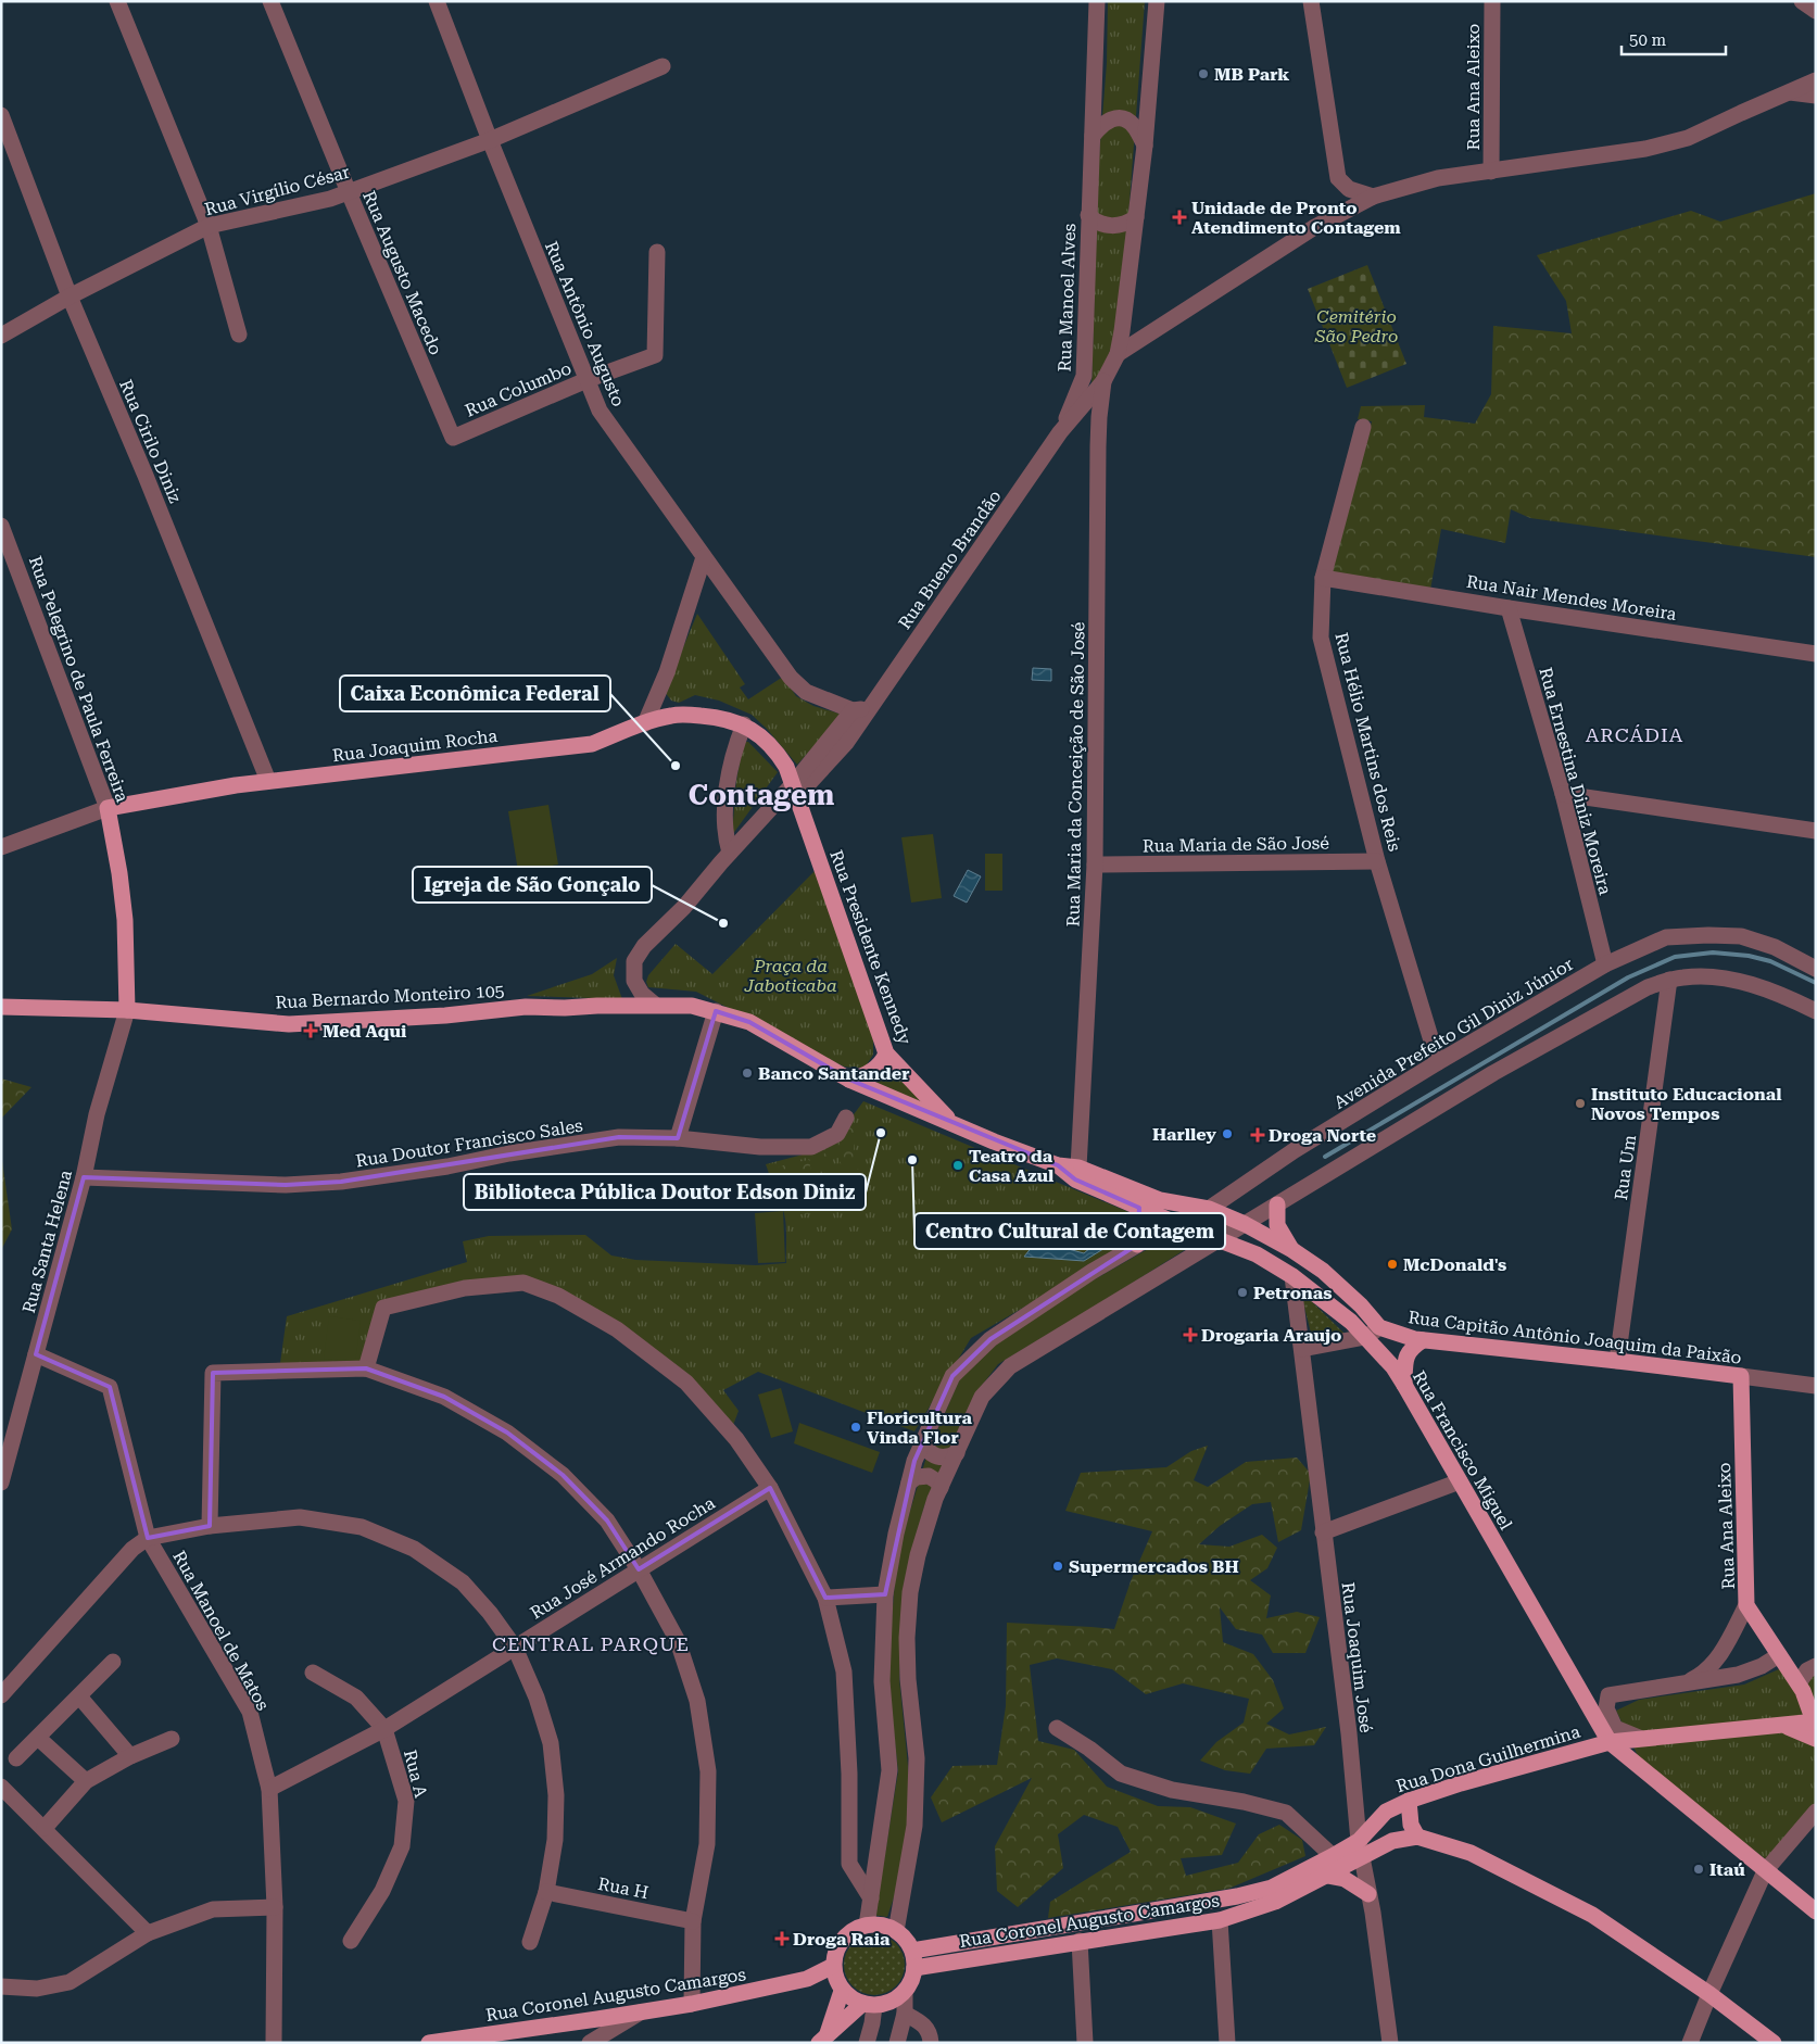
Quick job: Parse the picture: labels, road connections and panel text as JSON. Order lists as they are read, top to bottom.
{
  "streets": {
    "main road": [
      "Rua Ana Aleixo",
      "Rua Pelegrino de Paula Ferreira",
      "Rua Joaquim Rocha",
      "Rua Presidente Kennedy",
      "Rua Bernardo Monteiro 105",
      "Rua Capitão Antônio Joaquim da Paixão",
      "Rua Francisco Miguel",
      "Rua Dona Guilhermina",
      "Rua Coronel Augusto Camargos"
    ],
    "street": [
      "Rua Virgílio César",
      "Rua Augusto Macedo",
      "Rua Manoel Alves",
      "Rua Antônio Augusto",
      "Rua Columbo",
      "Rua Cirilo Diniz",
      "Rua Bueno Brandão",
      "Rua Nair Mendes Moreira",
      "Rua Hélio Martins dos Reis",
      "Rua Maria da Conceição de São José",
      "Rua Ernestina Diniz Moreira",
      "Rua Maria de São José",
      "Avenida Prefeito Gil Diniz Júnior",
      "Rua Doutor Francisco Sales",
      "Rua Um",
      "Rua Santa Helena",
      "Rua José Armando Rocha",
      "Rua Manoel de Matos",
      "Rua Joaquim José",
      "Rua A",
      "Rua H"
    ]
  },
  "crossings": [
    ["Rua Ana Aleixo", "Rua Capitão Antônio Joaquim da Paixão"],
    ["Rua Ana Aleixo", "Rua Dona Guilhermina"],
    ["Rua Virgílio César", "Rua Augusto Macedo"],
    ["Rua Virgílio César", "Rua Antônio Augusto"],
    ["Rua Virgílio César", "Rua Cirilo Diniz"],
    ["Rua Augusto Macedo", "Rua Columbo"],
    ["Rua Manoel Alves", "Rua Bueno Brandão"],
    ["Rua Antônio Augusto", "Rua Columbo"],
    ["Rua Antônio Augusto", "Rua Bueno Brandão"],
    ["Rua Cirilo Diniz", "Rua Joaquim Rocha"],
    ["Rua Bueno Brandão", "Rua Joaquim Rocha"],
    ["Rua Bueno Brandão", "Rua Presidente Kennedy"],
    ["Rua Bueno Brandão", "Rua Bernardo Monteiro 105"],
    ["Rua Nair Mendes Moreira", "Rua Hélio Martins dos Reis"],
    ["Rua Nair Mendes Moreira", "Rua Ernestina Diniz Moreira"],
    ["Rua Pelegrino de Paula Ferreira", "Rua Joaquim Rocha"],
    ["Rua Pelegrino de Paula Ferreira", "Rua Bernardo Monteiro 105"],
    ["Rua Pelegrino de Paula Ferreira", "Rua Santa Helena"],
    ["Rua Hélio Martins dos Reis", "Rua Maria de São José"],
    ["Rua Hélio Martins dos Reis", "Avenida Prefeito Gil Diniz Júnior"],
    ["Rua Joaquim Rocha", "Rua Presidente Kennedy"],
    ["Rua Maria da Conceição de São José", "Rua Maria de São José"],
    ["Rua Ernestina Diniz Moreira", "Avenida Prefeito Gil Diniz Júnior"],
    ["Rua Presidente Kennedy", "Rua Bernardo Monteiro 105"],
    ["Rua Bernardo Monteiro 105", "Rua Santa Helena"],
    ["Rua Bernardo Monteiro 105", "Rua Francisco Miguel"],
    ["Avenida Prefeito Gil Diniz Júnior", "Rua Francisco Miguel"],
    ["Avenida Prefeito Gil Diniz Júnior", "Rua Coronel Augusto Camargos"],
    ["Rua Doutor Francisco Sales", "Rua Santa Helena"],
    ["Rua Um", "Rua Capitão Antônio Joaquim da Paixão"],
    ["Rua Santa Helena", "Rua Manoel de Matos"],
    ["Rua Francisco Miguel", "Rua Joaquim José"],
    ["Rua Francisco Miguel", "Rua Dona Guilhermina"],
    ["Rua José Armando Rocha", "Rua Manoel de Matos"],
    ["Rua José Armando Rocha", "Rua A"],
    ["Rua Joaquim José", "Rua Dona Guilhermina"],
    ["Rua Joaquim José", "Rua Coronel Augusto Camargos"],
    ["Rua Dona Guilhermina", "Rua Coronel Augusto Camargos"]
  ],
  "districts": ["ARCÁDIA", "Contagem", "CENTRAL PARQUE"],
  "parks": ["Cemitério São Pedro", "Praça da Jaboticaba"],
  "places": {
    "other": [
      "MB Park",
      "Caixa Econômica Federal",
      "Igreja de São Gonçalo",
      "Banco Santander",
      "Instituto Educacional Novos Tempos",
      "Biblioteca Pública Doutor Edson Diniz",
      "Harlley",
      "Centro Cultural de Contagem",
      "Teatro da Casa Azul",
      "McDonald's",
      "Petronas",
      "Floricultura Vinda Flor",
      "Supermercados BH",
      "Itaú"
    ],
    "health": [
      "Unidade de Pronto Atendimento Contagem",
      "Med Aqui",
      "Droga Norte",
      "Drogaria Araujo",
      "Droga Raia"
    ]
  },
  "scale_bar": "50 m"
}
